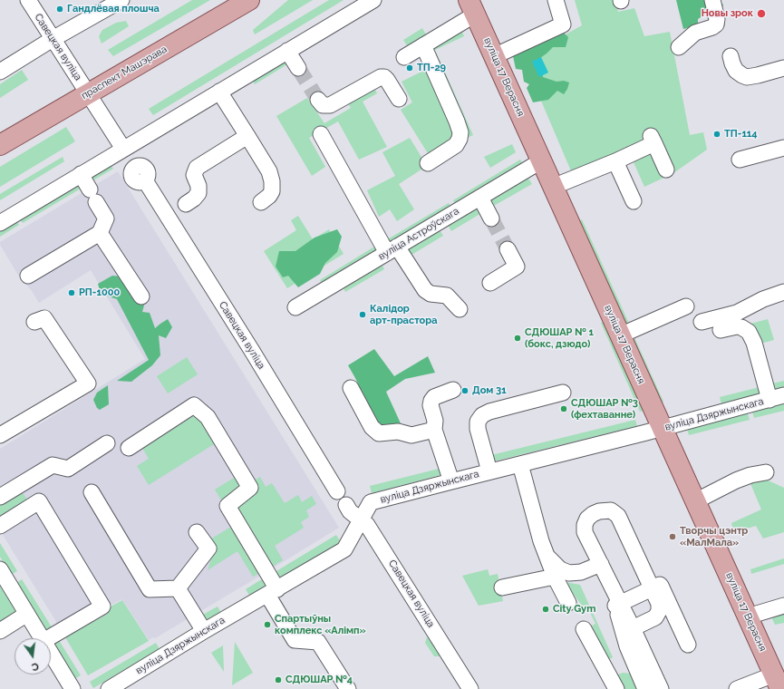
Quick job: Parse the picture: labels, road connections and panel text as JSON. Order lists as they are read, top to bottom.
{
  "streets": {
    "main road": ["праспект Машэрава", "вуліца 17 Верасня"],
    "street": ["Савецкая вуліца", "вуліца Астроўскага", "вуліца Дзяржынскага"]
  },
  "crossings": [
    ["Савецкая вуліца", "праспект Машэрава"],
    ["Савецкая вуліца", "вуліца Дзяржынскага"],
    ["вуліца 17 Верасня", "вуліца Астроўскага"],
    ["вуліца 17 Верасня", "вуліца Дзяржынскага"]
  ],
  "places": [
    "Гандлёвая плошча",
    "Новы зрок",
    "ТП-29",
    "ТП-114",
    "РП-1000",
    "Калідор арт-прастора",
    "СДЮШАР № 1 (бокс, дзюдо)",
    "Дом 31",
    "СДЮШАР №3 (фехтаванне)",
    "Творчы цэнтр «МалМала»",
    "City Gym",
    "Спартыўны комплекс «Алімп»",
    "СДЮШАР №4"
  ],
  "north": "bottom"
}
